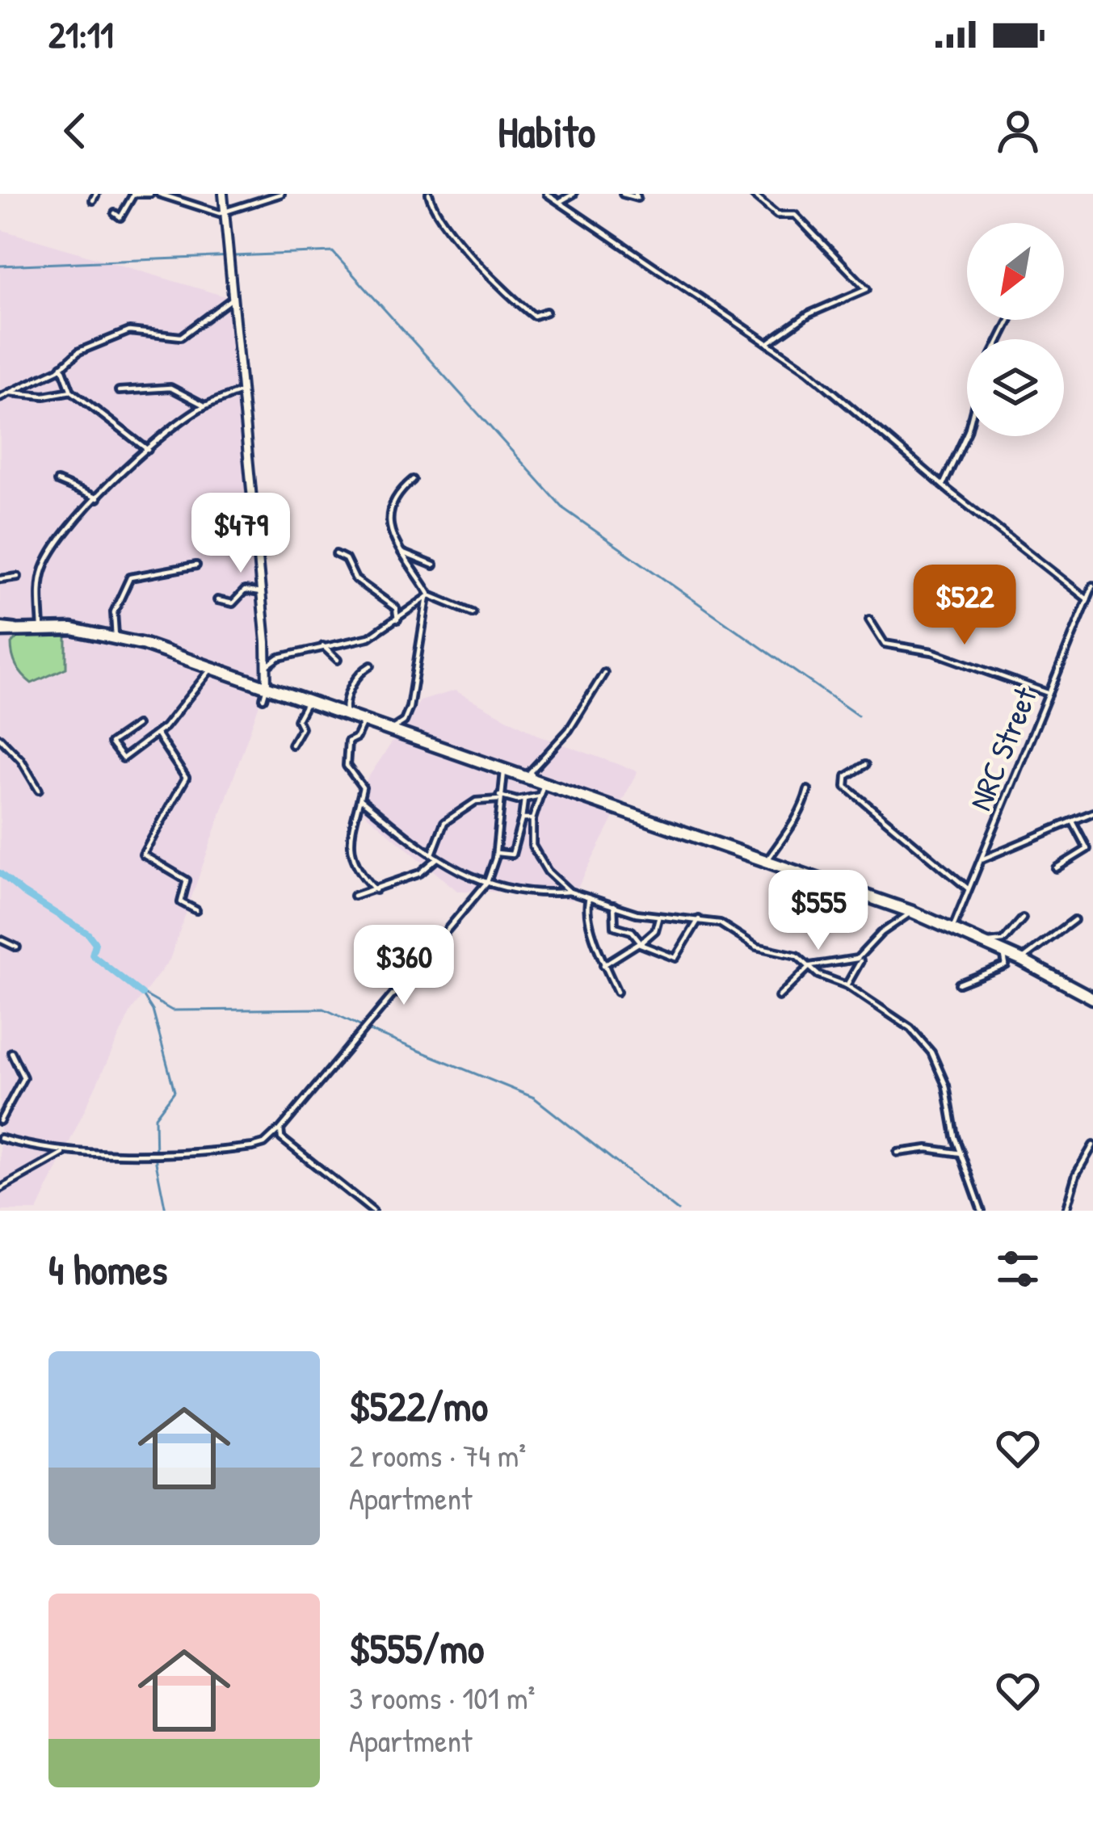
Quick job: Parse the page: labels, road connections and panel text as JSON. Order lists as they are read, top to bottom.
{
  "streets": {
    "street": ["NRC Street"]
  },
  "north": "bottom left",
  "page": {
    "status": "21:11",
    "header": "Habito",
    "price": [
      "$479",
      "$522",
      "$555",
      "$360"
    ],
    "heading": "4 homes",
    "list": [
      {
        "name": "$522/mo",
        "note": "2 rooms · 74 m² · Apartment"
      },
      {
        "name": "$555/mo",
        "note": "3 rooms · 101 m² · Apartment"
      }
    ]
  }
}
